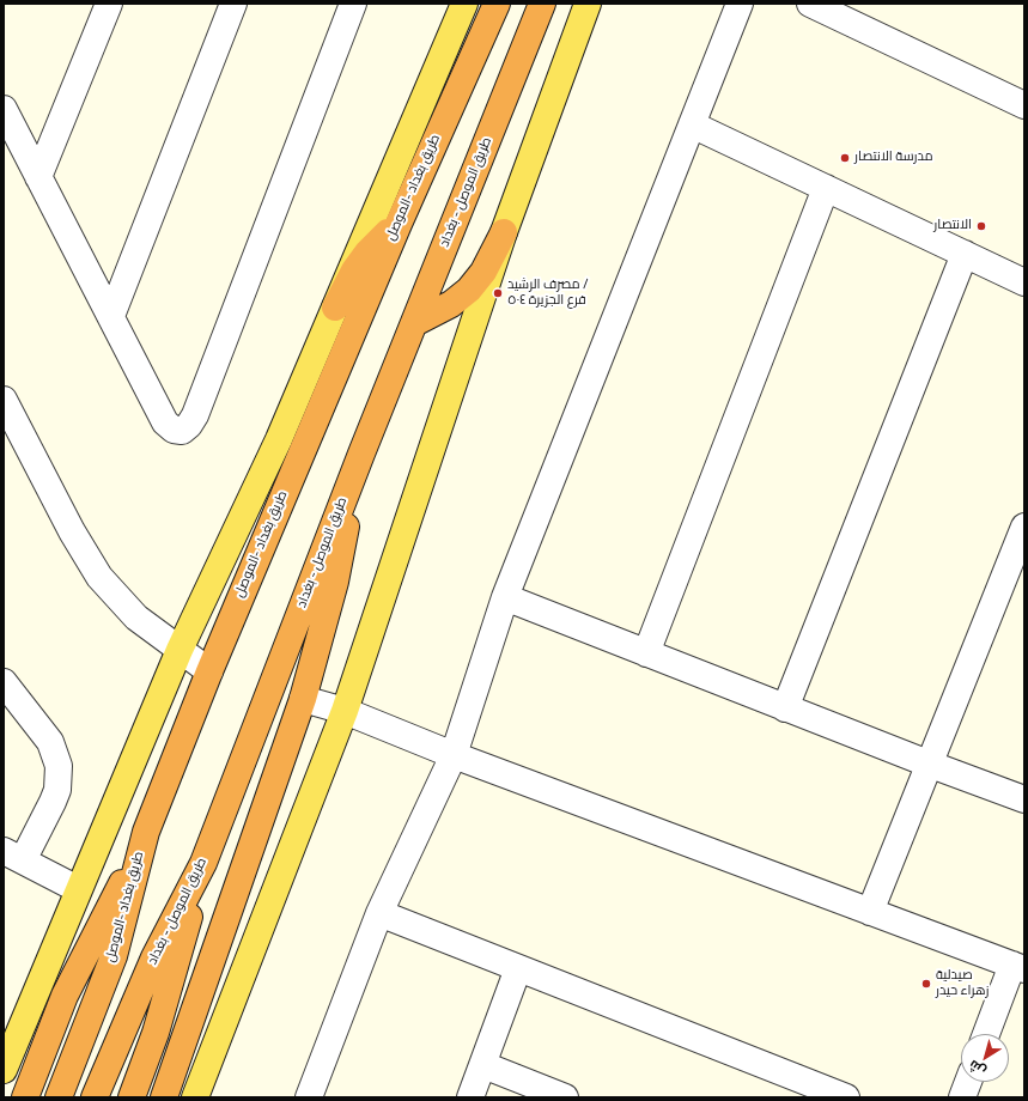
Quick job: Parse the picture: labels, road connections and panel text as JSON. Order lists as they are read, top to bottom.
{
  "streets": {
    "highway": ["طريق بغداد -الموصل", "طريق الموصل - بغداد"]
  },
  "places": [
    "مدرسة الانتصار",
    "الانتصار",
    "مصرف الرشيد / فرع الجزيرة ٥٠٤",
    "صيدلية زهراء حيدر"
  ],
  "north": "bottom left"
}
